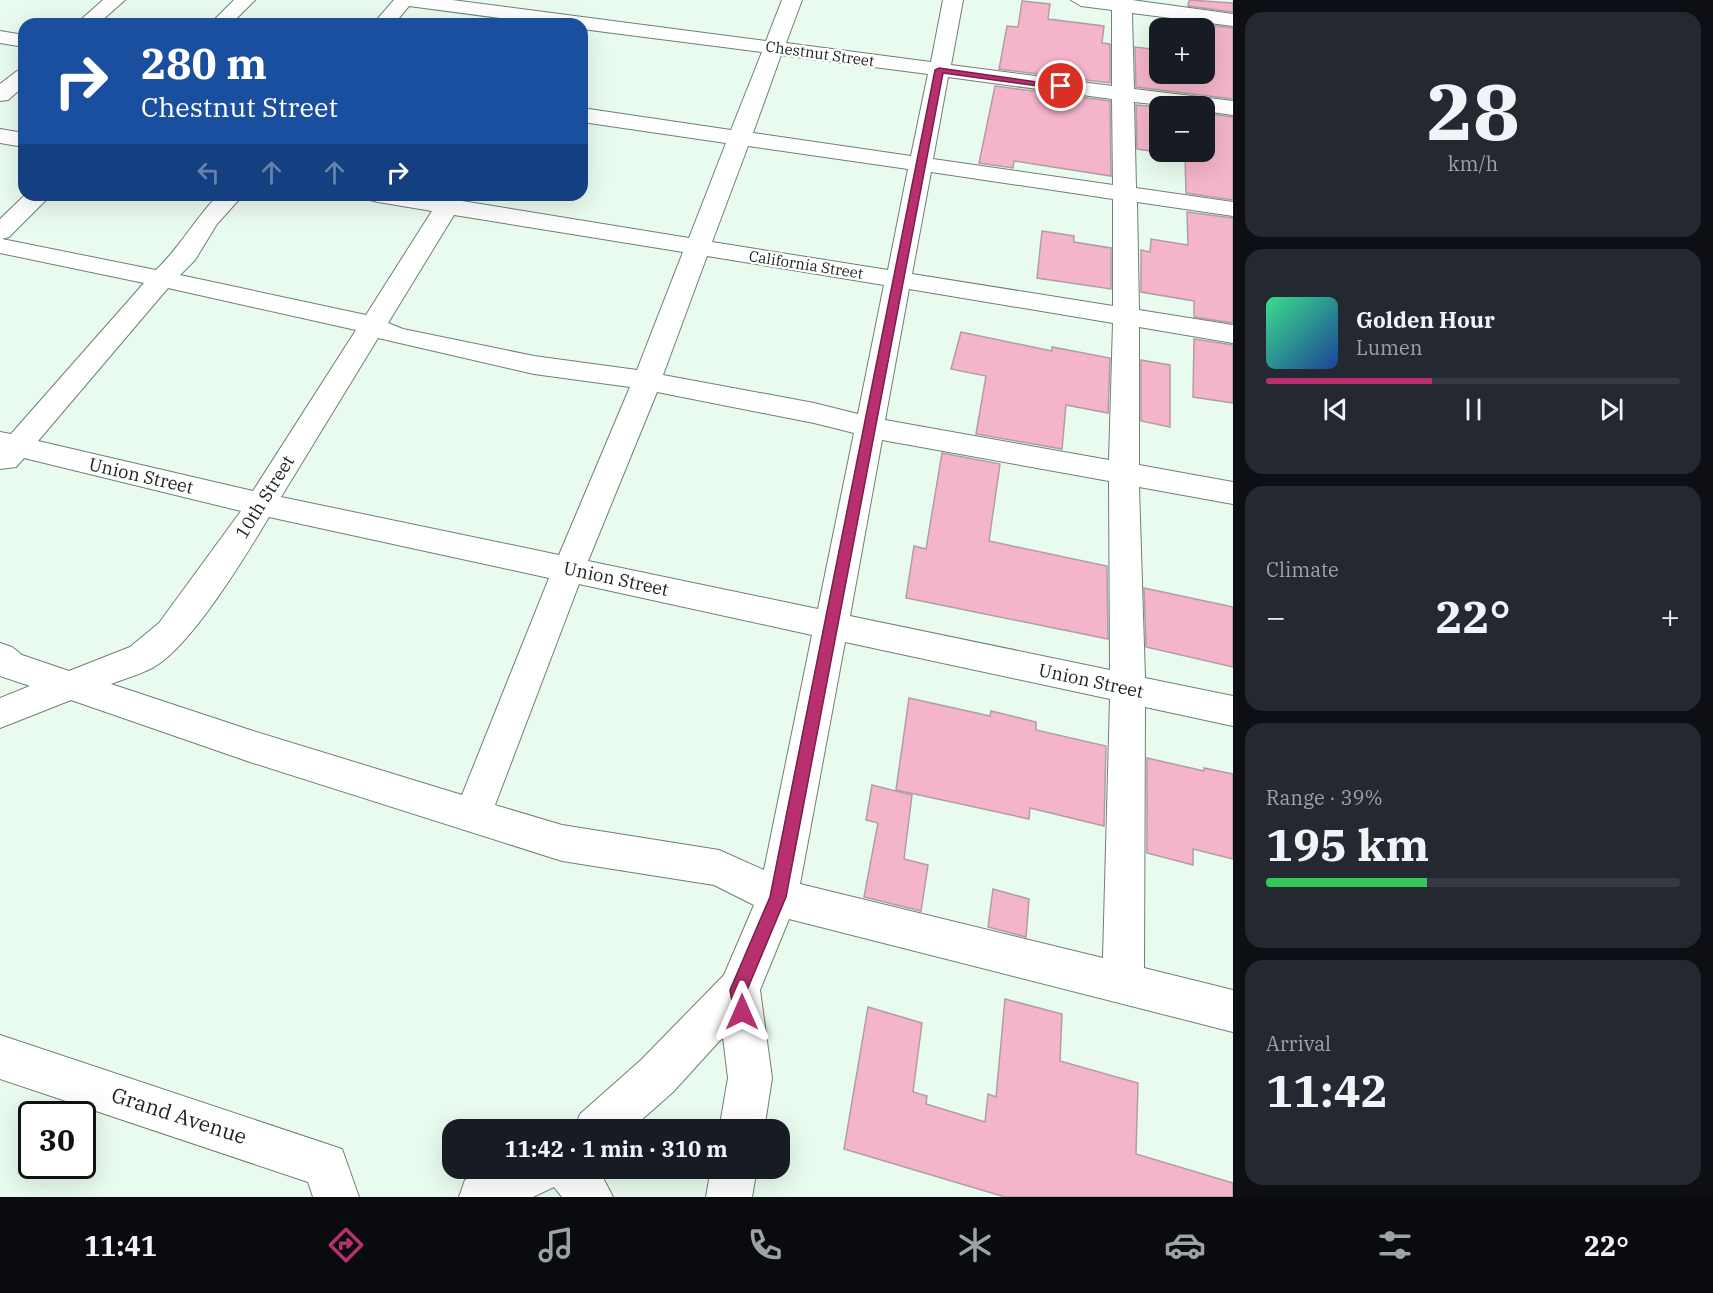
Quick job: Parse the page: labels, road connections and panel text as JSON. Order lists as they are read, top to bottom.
{
  "streets": {
    "street": [
      "Chestnut Street",
      "California Street",
      "Union Street",
      "10th Street",
      "Grand Avenue"
    ]
  },
  "crossings": [
    ["Union Street", "10th Street"]
  ],
  "page": {
    "tile": [
      ["28", "km/h"],
      "Climate",
      ["Range · 39%", "195 km"],
      ["Arrival", "11:42"]
    ],
    "map_buttons": ["+", "−"],
    "turn": ["280 m", "Chestnut Street"],
    "song": ["Golden Hour", "Lumen"],
    "heat": ["−", "22°", "+"],
    "limit": "30",
    "trip": "11:42 · 1 min · 310 m",
    "tabs": ["11:41", "22°"]
  }
}
